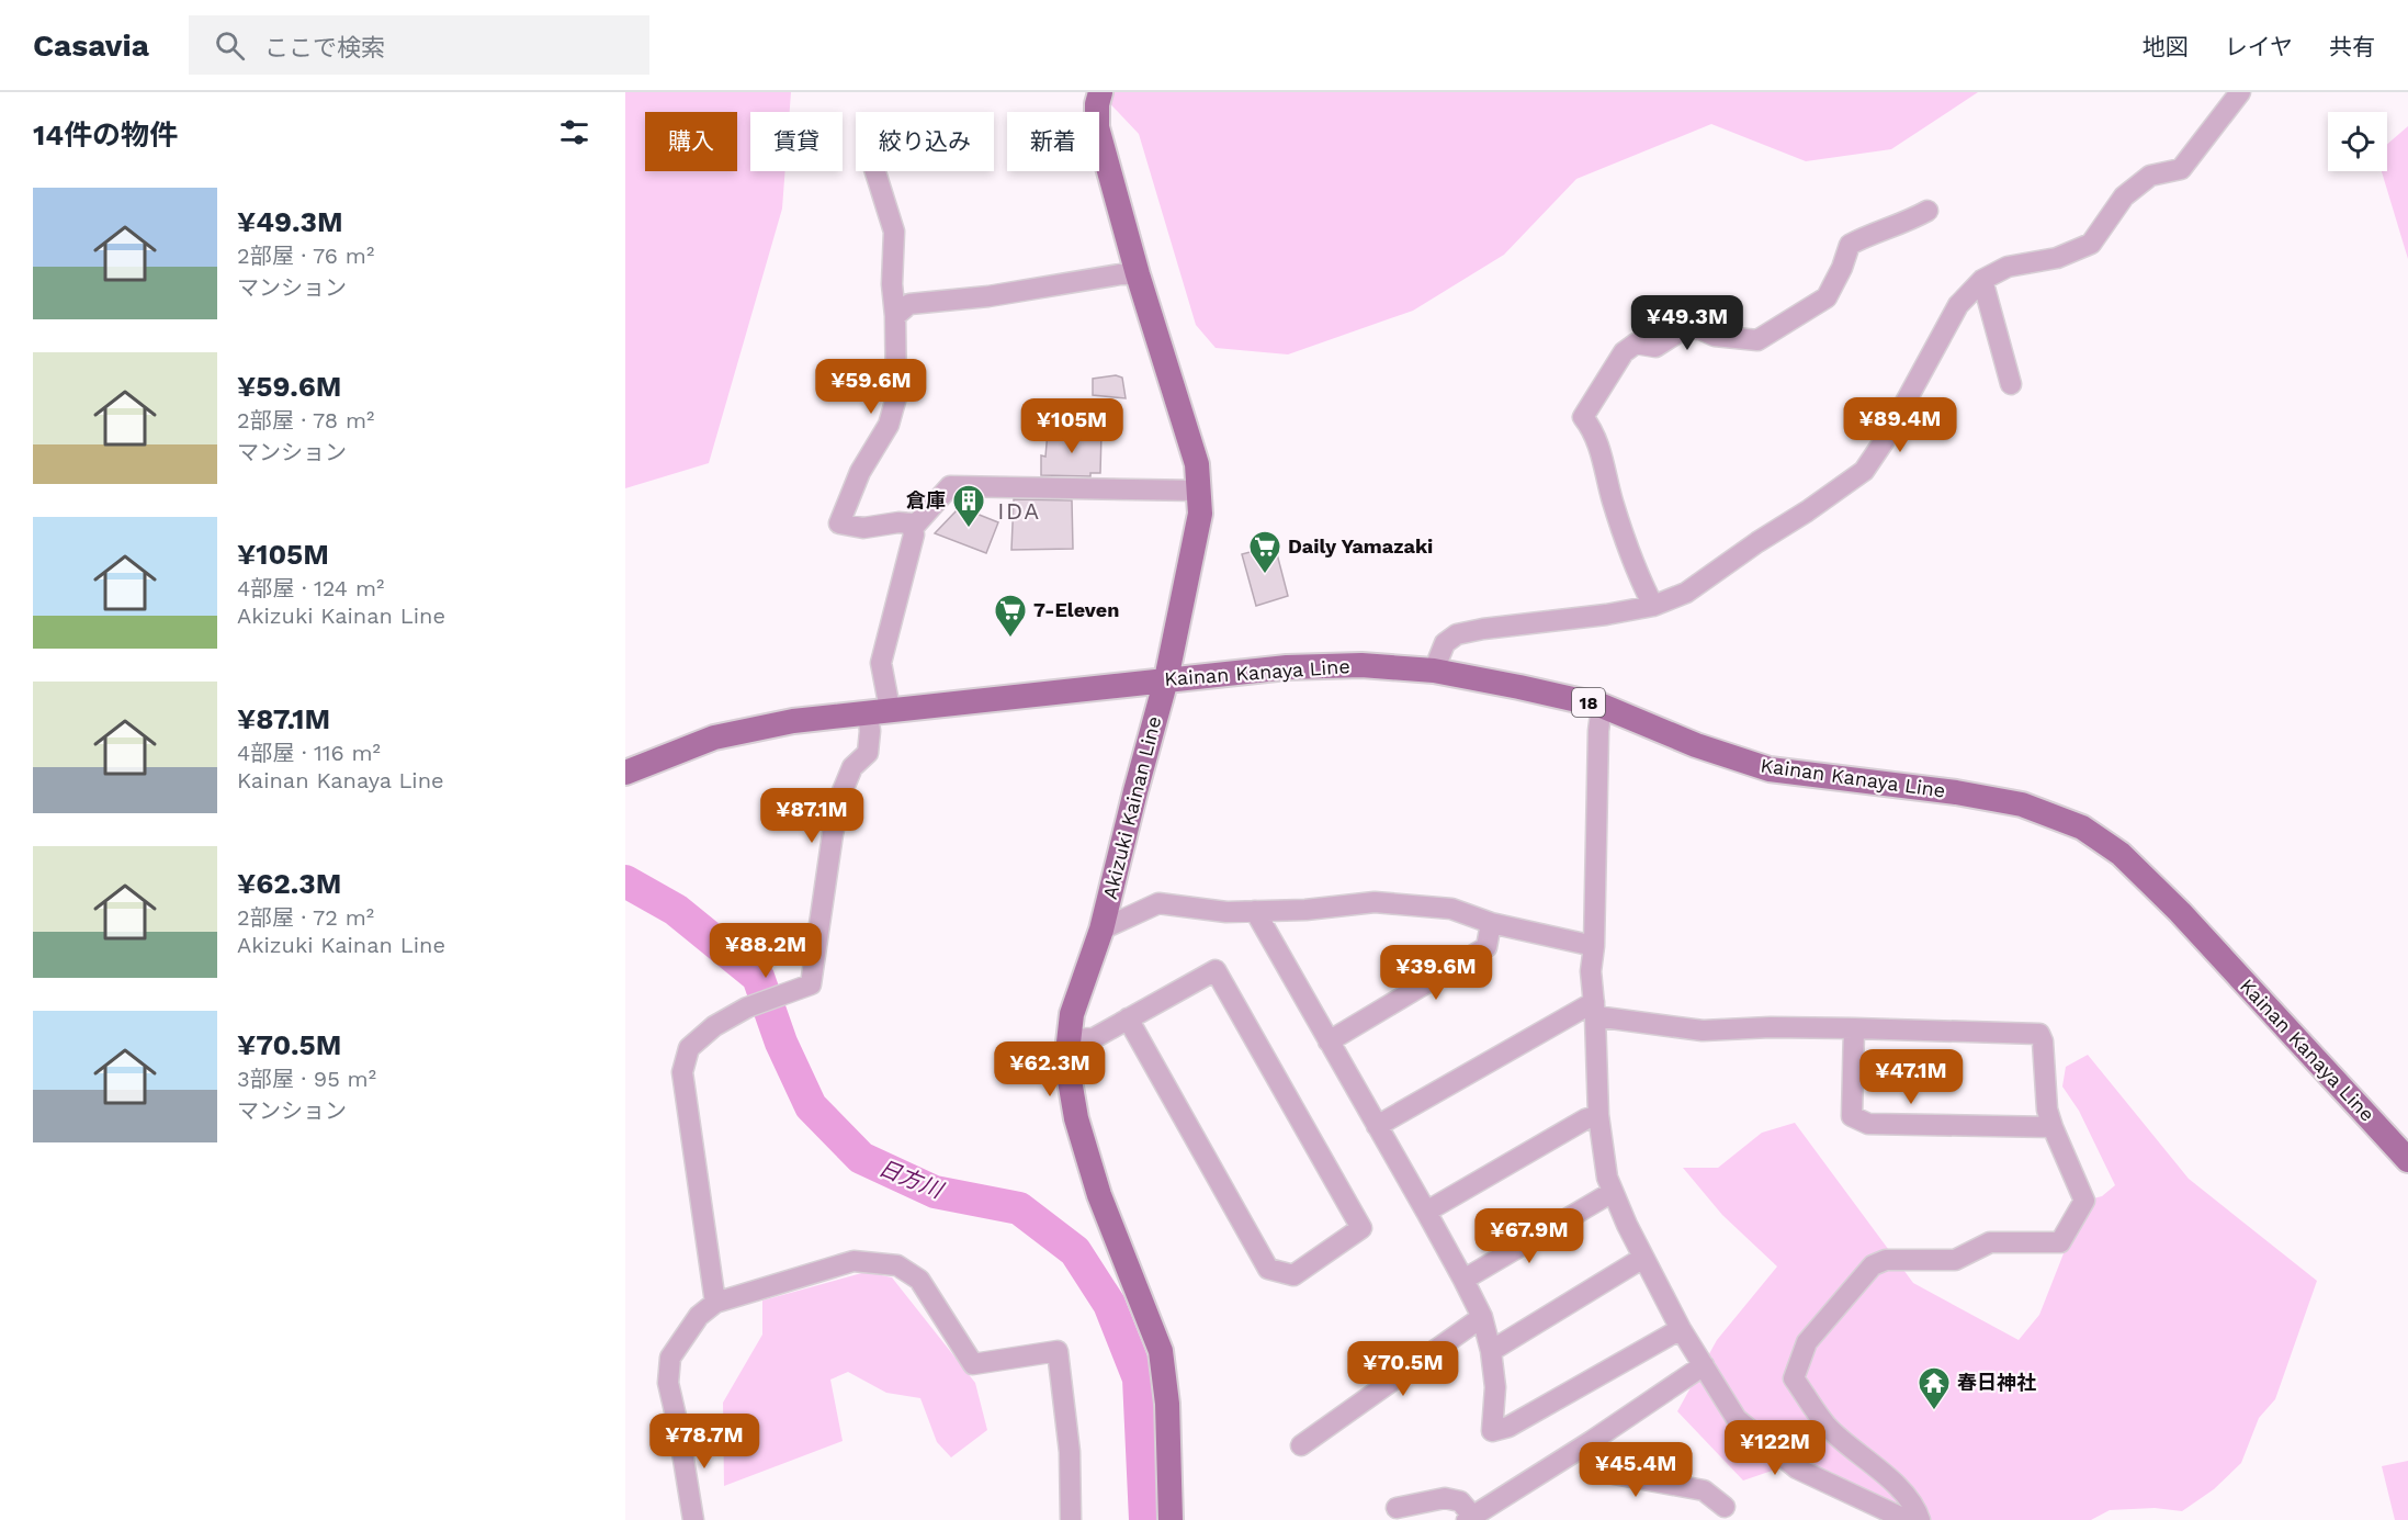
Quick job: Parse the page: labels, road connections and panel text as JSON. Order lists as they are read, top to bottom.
{
  "streets": {
    "main road": ["Kainan Kanaya Line", "18", "Akizuki Kainan Line"]
  },
  "crossings": [
    ["Kainan Kanaya Line", "Akizuki Kainan Line"]
  ],
  "districts": ["IDA"],
  "water": ["日方川"],
  "places": {
    "building": ["倉庫"],
    "supermarket": ["Daily Yamazaki", "7-Eleven"],
    "temple": ["春日神社"]
  },
  "page": {
    "header": "Casavia",
    "search": "ここで検索",
    "nav": ["地図", "レイヤ", "共有"],
    "heading": "14件の物件",
    "chip": [
      "購入",
      "賃貸",
      "絞り込み",
      "新着"
    ],
    "list": [
      {
        "name": "¥49.3M",
        "note": "2部屋 · 76 m² · マンション"
      },
      {
        "name": "¥59.6M",
        "note": "2部屋 · 78 m² · マンション"
      },
      {
        "name": "¥105M",
        "note": "4部屋 · 124 m² · Akizuki Kainan Line"
      },
      {
        "name": "¥87.1M",
        "note": "4部屋 · 116 m² · Kainan Kanaya Line"
      },
      {
        "name": "¥62.3M",
        "note": "2部屋 · 72 m² · Akizuki Kainan Line"
      },
      {
        "name": "¥70.5M",
        "note": "3部屋 · 95 m² · マンション"
      }
    ],
    "price": [
      "¥49.3M",
      "¥59.6M",
      "¥89.4M",
      "¥105M",
      "¥87.1M",
      "¥88.2M",
      "¥39.6M",
      "¥62.3M",
      "¥47.1M",
      "¥67.9M",
      "¥70.5M",
      "¥78.7M",
      "¥122M",
      "¥45.4M"
    ]
  }
}
